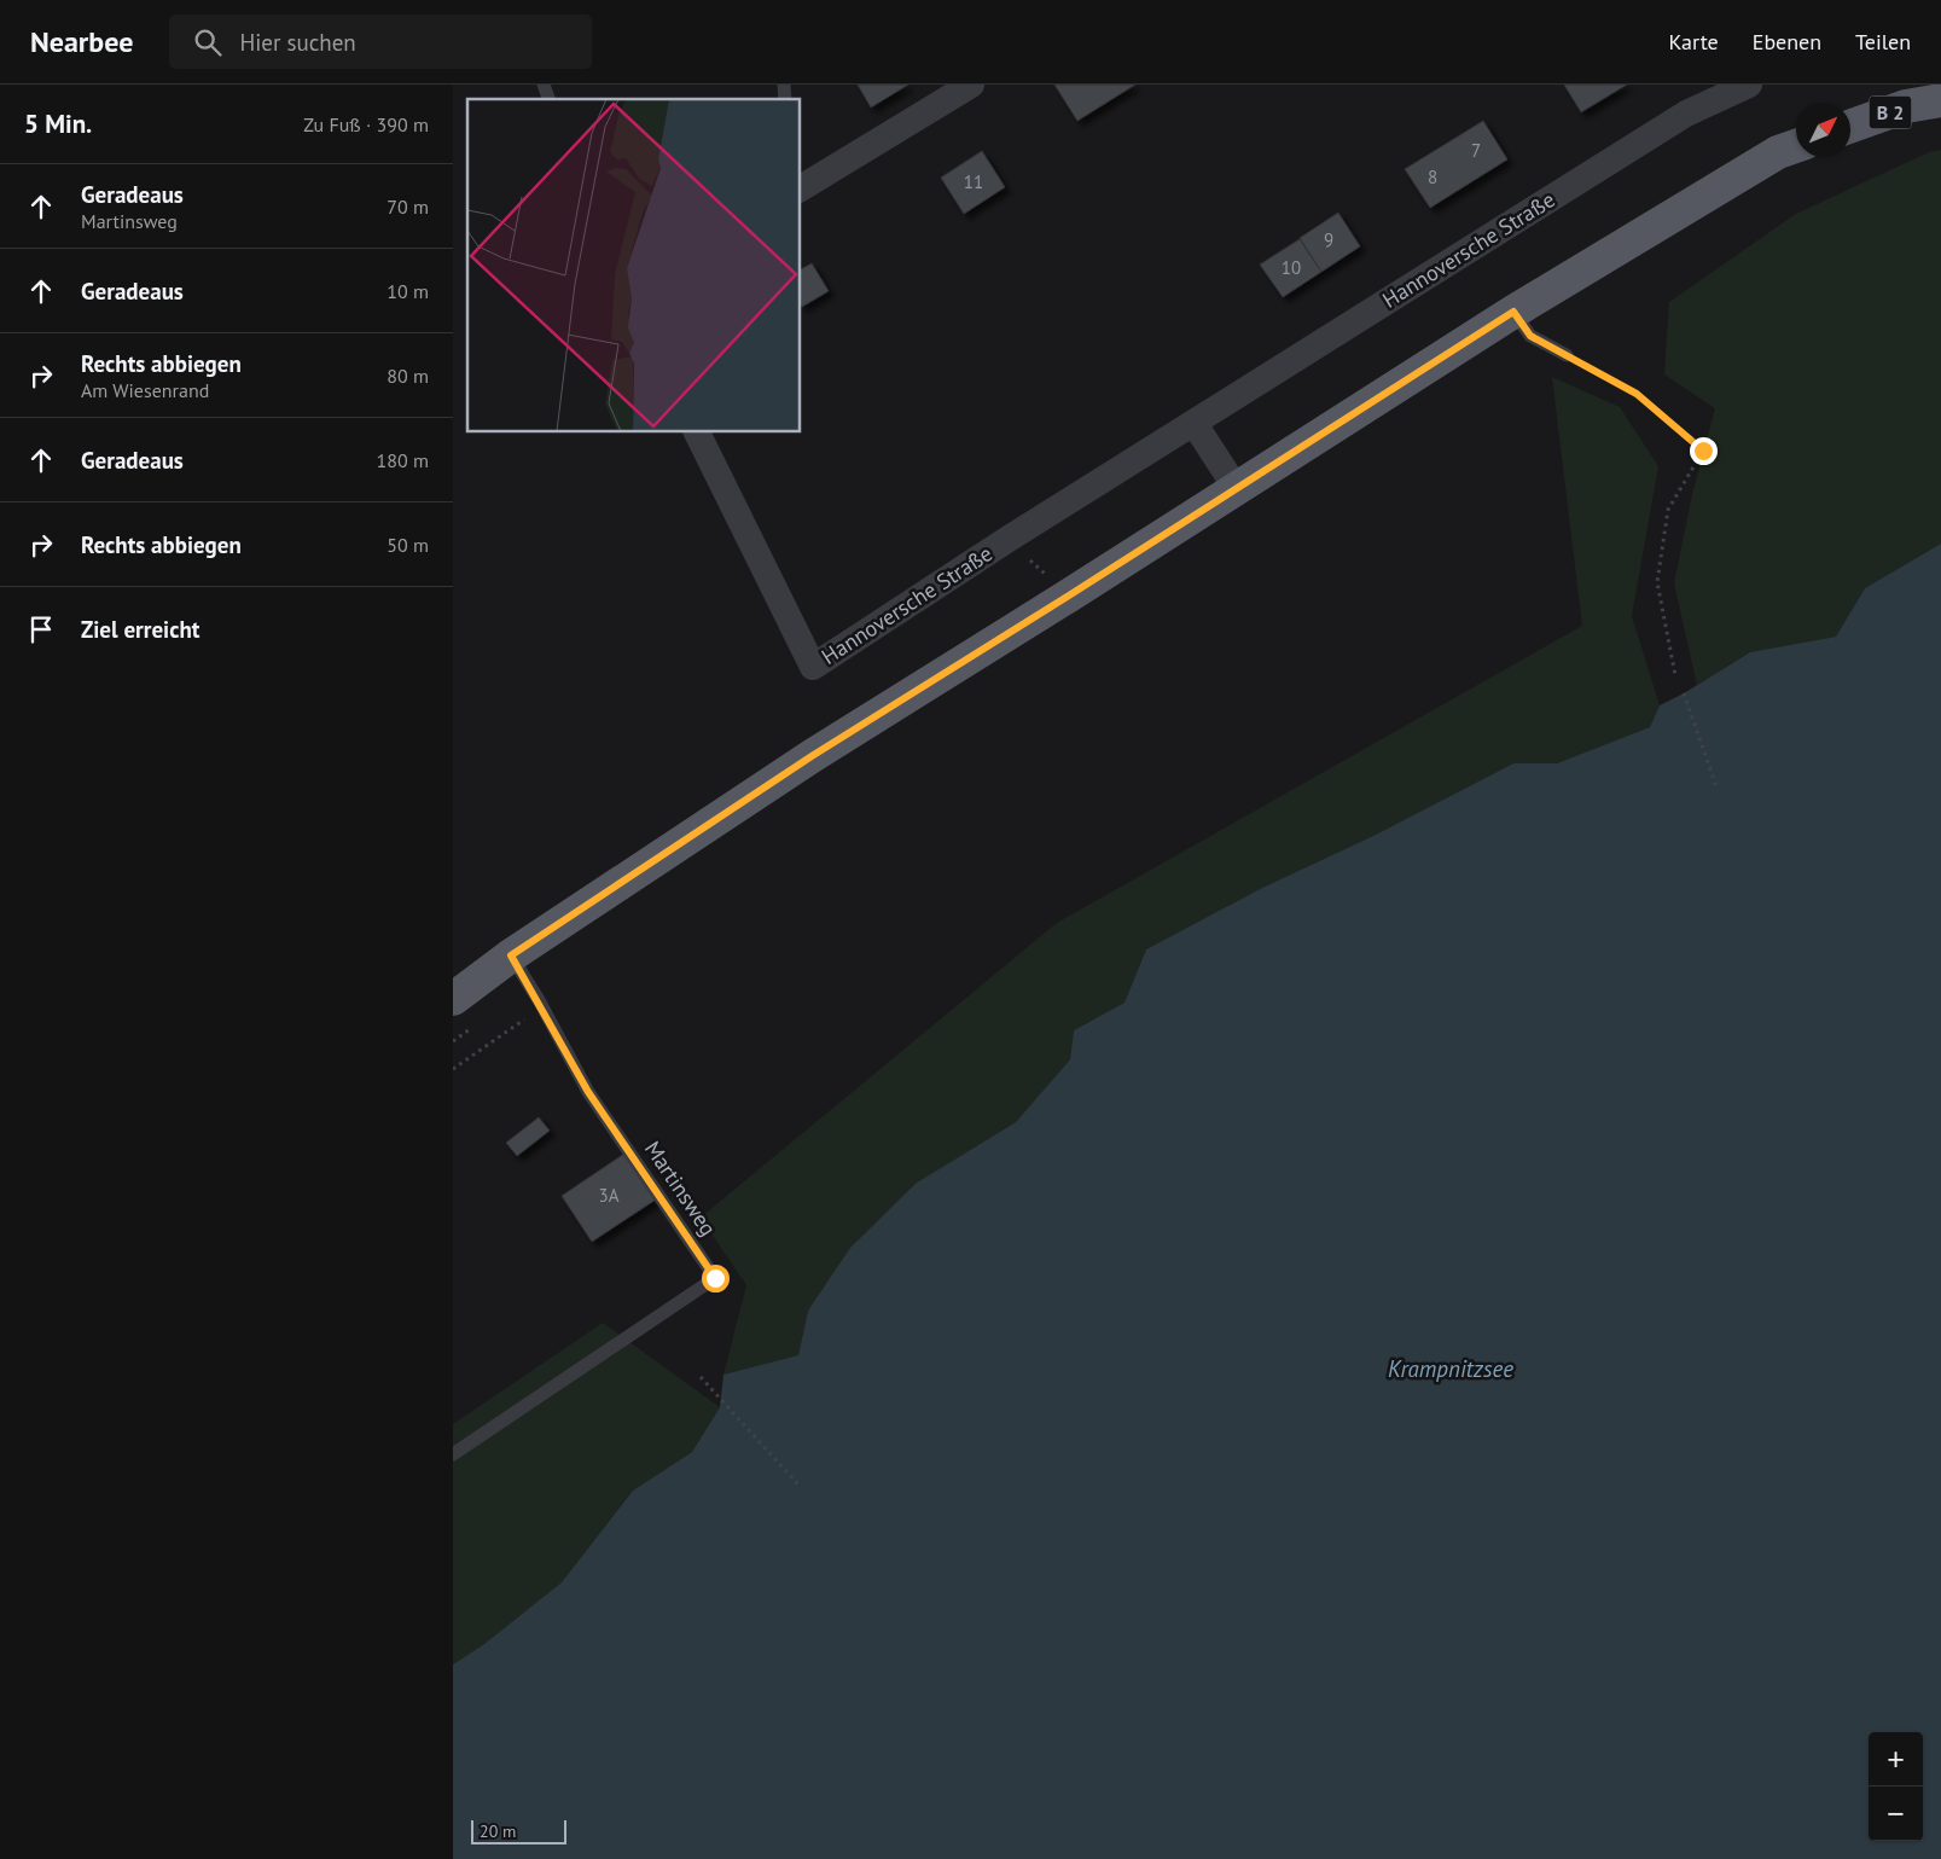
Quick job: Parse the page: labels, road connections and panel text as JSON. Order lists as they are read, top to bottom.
{
  "streets": {
    "main road": ["B 2"],
    "street": ["Hannoversche Straße"],
    "lane": ["Martinsweg"]
  },
  "water": ["Krampnitzsee"],
  "house_numbers": [
    "7",
    "8",
    "11",
    "9",
    "10",
    "3A"
  ],
  "scale_bar": "20 m",
  "north": "top right",
  "page": {
    "header": "Nearbee",
    "search": "Hier suchen",
    "nav": ["Karte", "Ebenen", "Teilen"],
    "heading": ["5 Min.", "Zu Fuß · 390 m"],
    "list": [
      ["Geradeaus", "Martinsweg", "70 m"],
      ["Geradeaus", "10 m"],
      ["Rechts abbiegen", "Am Wiesenrand", "80 m"],
      ["Geradeaus", "180 m"],
      ["Rechts abbiegen", "50 m"],
      "Ziel erreicht"
    ],
    "map_buttons": ["+", "−"],
    "scale": "20 m"
  }
}
